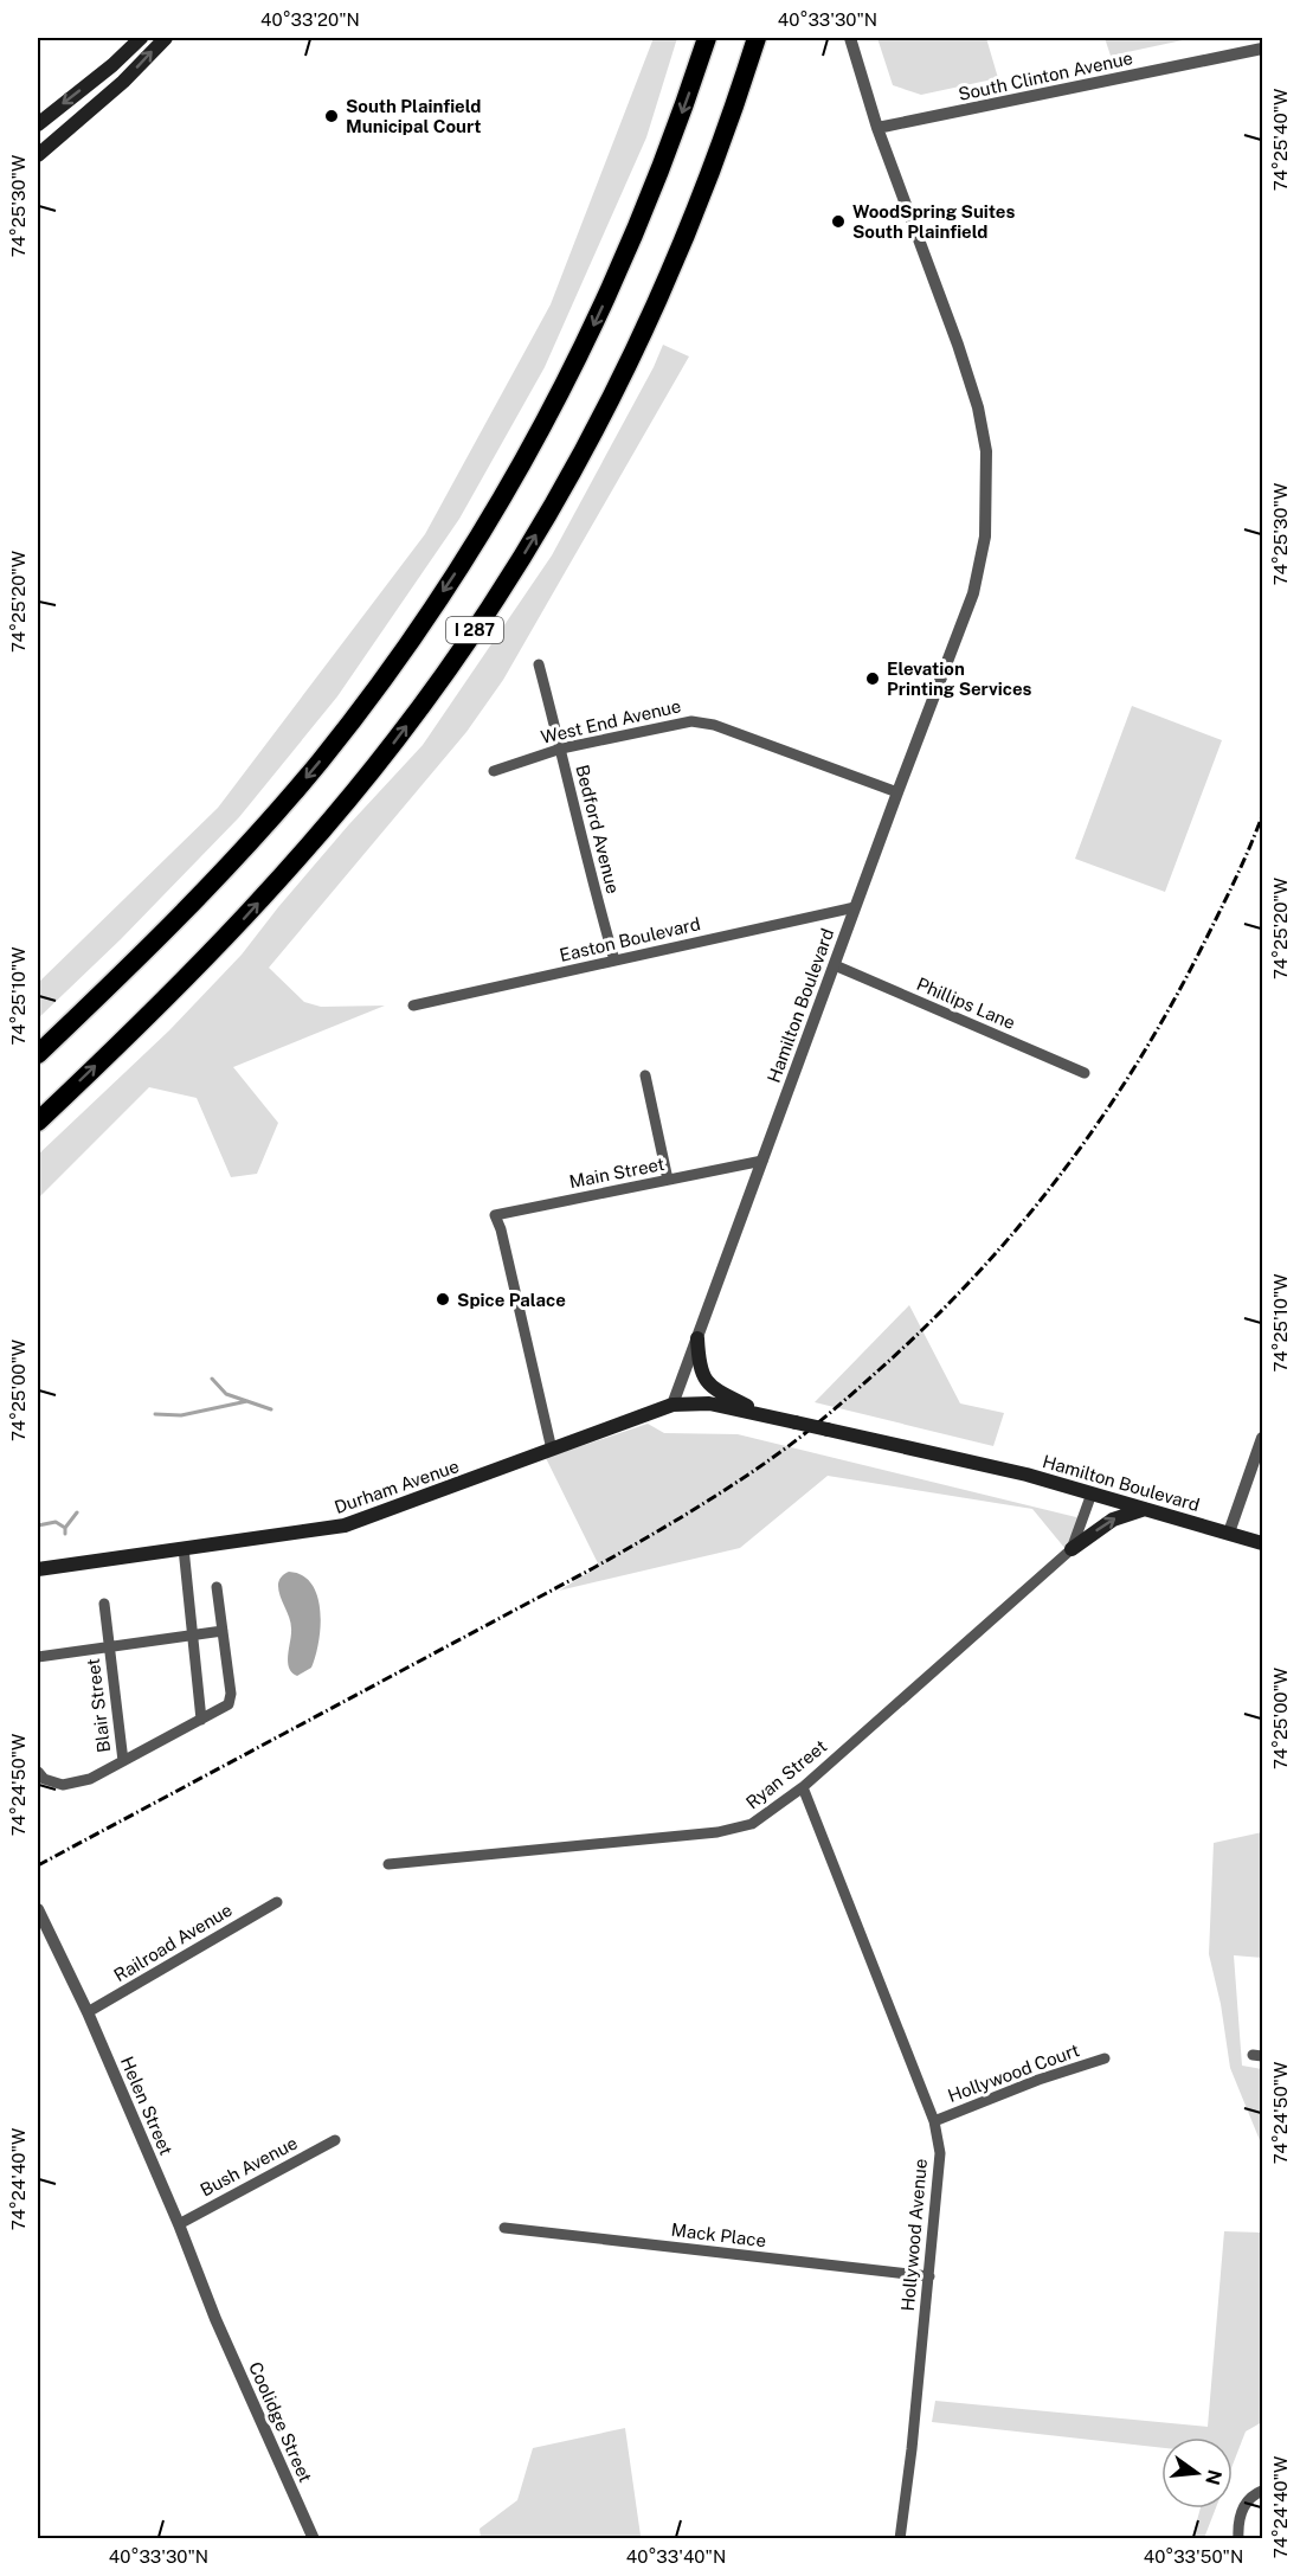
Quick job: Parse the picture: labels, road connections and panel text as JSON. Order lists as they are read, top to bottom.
{
  "streets": {
    "highway": ["I 287"],
    "main road": ["Hamilton Boulevard", "Durham Avenue"],
    "street": [
      "South Clinton Avenue",
      "West End Avenue",
      "Bedford Avenue",
      "Easton Boulevard",
      "Phillips Lane",
      "Main Street",
      "Blair Street",
      "Ryan Street",
      "Railroad Avenue",
      "Hollywood Court",
      "Helen Street",
      "Bush Avenue",
      "Mack Place",
      "Hollywood Avenue",
      "Coolidge Street"
    ]
  },
  "crossings": [
    ["South Clinton Avenue", "Hamilton Boulevard"],
    ["West End Avenue", "Bedford Avenue"],
    ["West End Avenue", "Hamilton Boulevard"],
    ["Bedford Avenue", "Easton Boulevard"],
    ["Easton Boulevard", "Hamilton Boulevard"],
    ["Phillips Lane", "Hamilton Boulevard"],
    ["Hamilton Boulevard", "Main Street"],
    ["Hamilton Boulevard", "Durham Avenue"],
    ["Hamilton Boulevard", "Ryan Street"],
    ["Main Street", "Durham Avenue"],
    ["Ryan Street", "Hollywood Avenue"],
    ["Railroad Avenue", "Helen Street"],
    ["Hollywood Court", "Hollywood Avenue"],
    ["Helen Street", "Bush Avenue"],
    ["Helen Street", "Coolidge Street"],
    ["Mack Place", "Hollywood Avenue"]
  ],
  "places": [
    "South Plainfield Municipal Court",
    "WoodSpring Suites South Plainfield",
    "Elevation Printing Services",
    "Spice Palace"
  ],
  "north": "right",
  "coordinates": [
    "40°33'20\"N",
    "40°33'30\"N",
    "74°25'40\"W",
    "74°25'30\"W",
    "74°25'20\"W",
    "74°25'10\"W",
    "74°25'00\"W",
    "74°24'50\"W",
    "74°24'40\"W",
    "40°33'40\"N",
    "40°33'50\"N"
  ]
}
